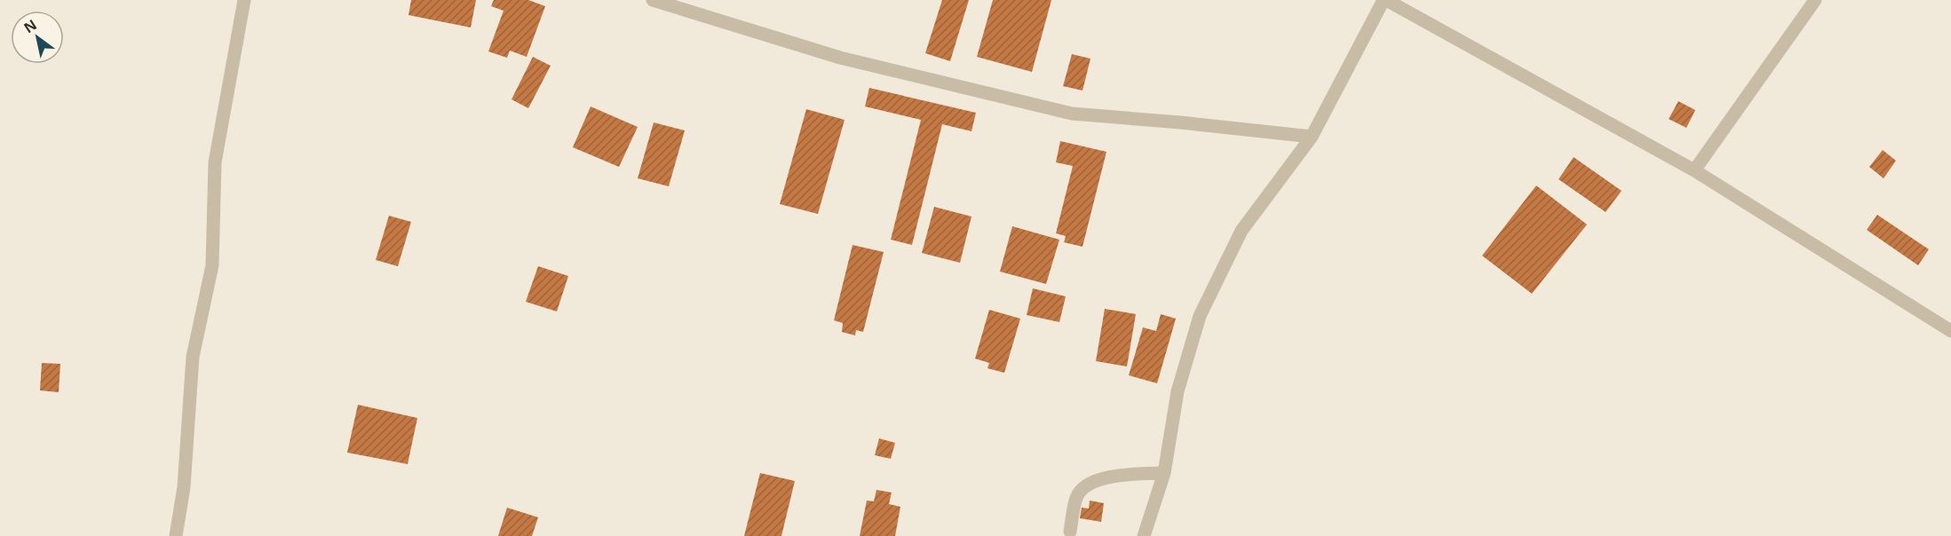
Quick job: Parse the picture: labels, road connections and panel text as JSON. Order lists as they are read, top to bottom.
{
  "north": "top left"
}
